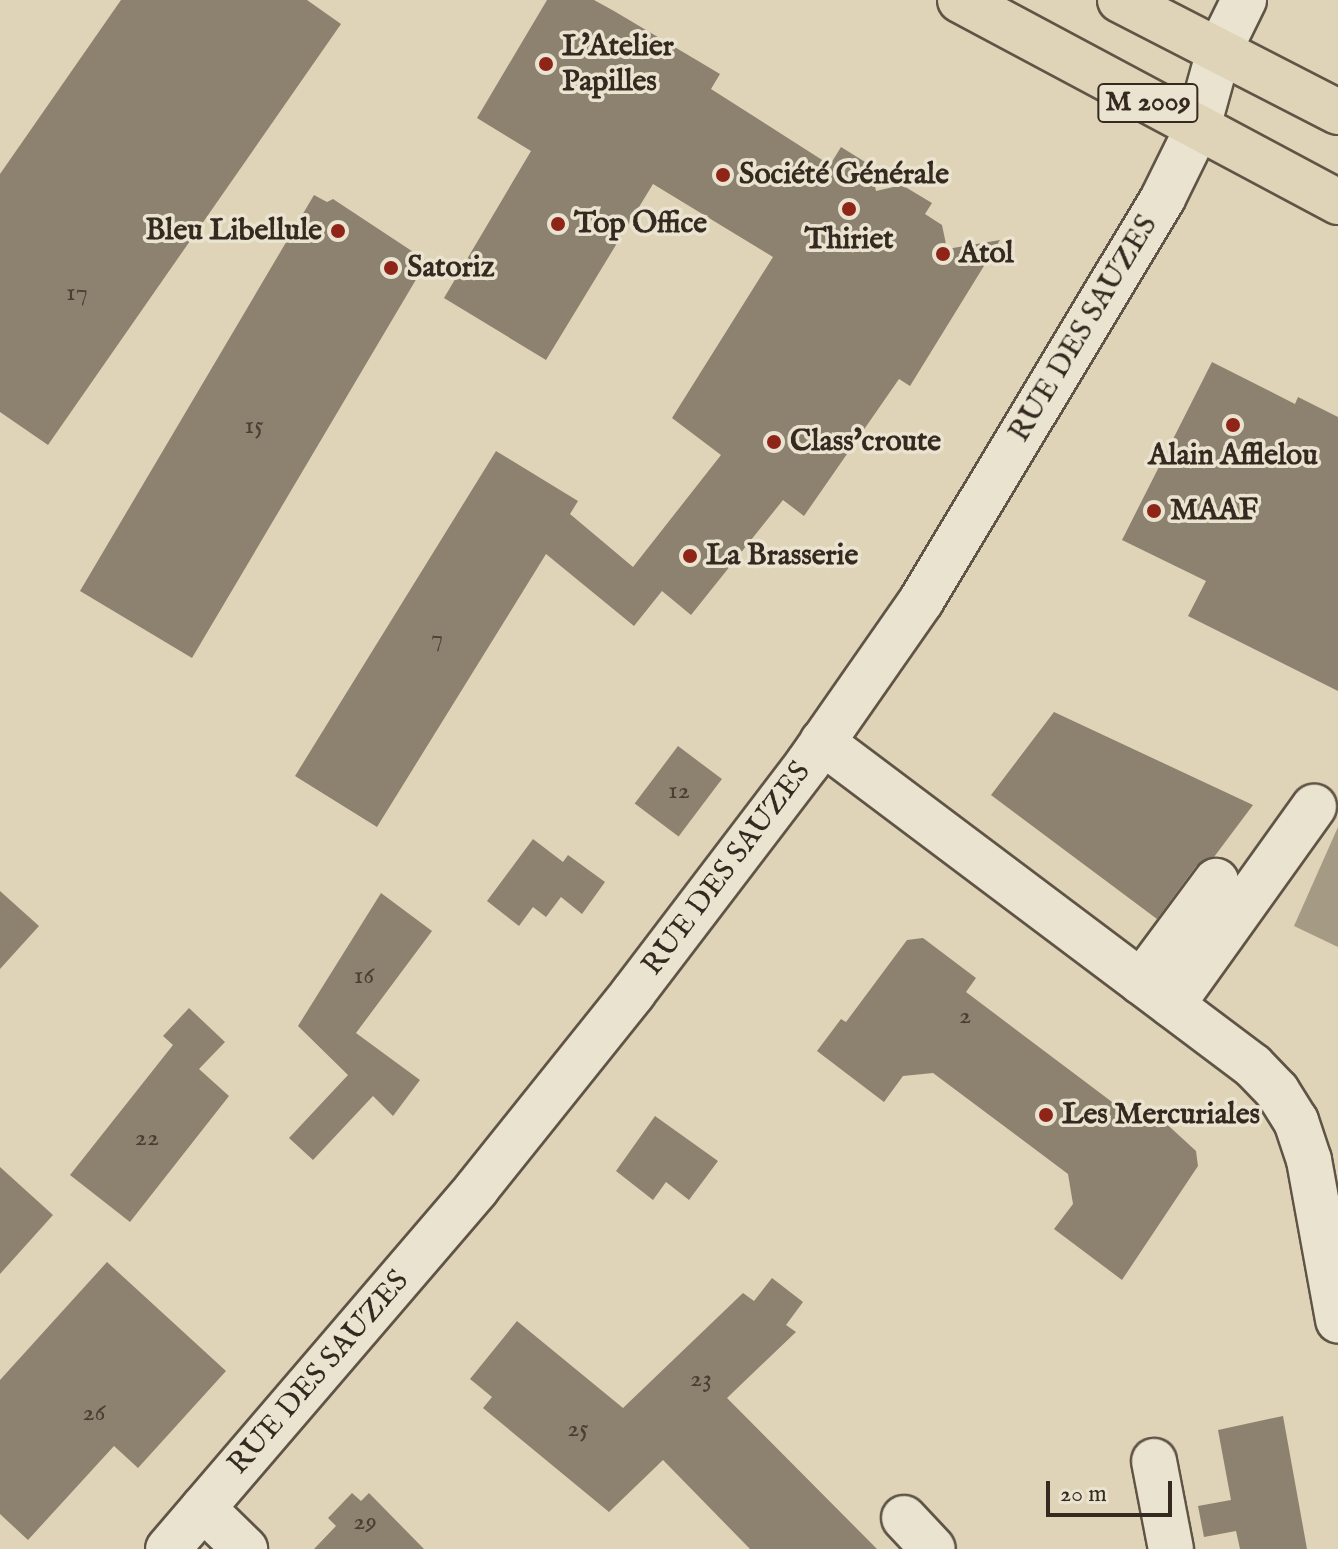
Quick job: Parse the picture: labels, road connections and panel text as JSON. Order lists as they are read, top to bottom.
{
  "streets": {
    "main road": ["M 2009"],
    "street": ["RUE DES SAUZES"]
  },
  "crossings": [
    ["M 2009", "RUE DES SAUZES"]
  ],
  "places": [
    "L'Atelier Papilles",
    "Société Générale",
    "Thiriet",
    "Top Office",
    "Bleu Libellule",
    "Atol",
    "Satoriz",
    "Alain Afflelou",
    "Class'croute",
    "MAAF",
    "La Brasserie",
    "Les Mercuriales"
  ],
  "house_numbers": [
    "17",
    "15",
    "7",
    "12",
    "16",
    "2",
    "22",
    "23",
    "26",
    "25",
    "29"
  ],
  "scale_bar": "20 m"
}
